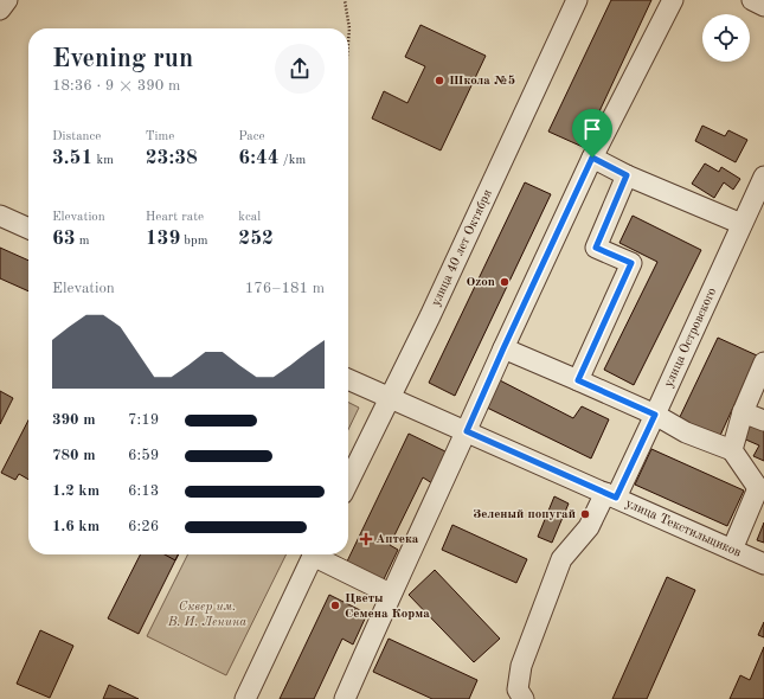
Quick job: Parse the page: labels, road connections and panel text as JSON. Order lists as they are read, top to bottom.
{
  "streets": {
    "street": ["улица 40 лет Октября", "улица Островского", "улица Текстильщиков"]
  },
  "crossings": [
    ["улица 40 лет Октября", "улица Текстильщиков"],
    ["улица Островского", "улица Текстильщиков"]
  ],
  "parks": ["Сквер им. В. И. Ленина"],
  "places": {
    "other": [
      "Школа №5",
      "Ozon",
      "Зеленый попугай",
      "Цветы Семена Корма"
    ],
    "health": ["Аптека"]
  },
  "page": {
    "heading": ["Evening run", "18:36 · 9 × 390 m"],
    "stats": [
      ["Distance", "3.51 km"],
      ["Time", "23:38"],
      ["Pace", "6:44 /km"],
      ["Elevation", "63 m"],
      ["Heart rate", "139 bpm"],
      ["kcal", "252"]
    ],
    "chart": ["Elevation", "176–181 m"],
    "list": [
      {
        "name": "390 m",
        "note": "7:19"
      },
      {
        "name": "780 m",
        "note": "6:59"
      },
      {
        "name": "1.2 km",
        "note": "6:13"
      },
      {
        "name": "1.6 km",
        "note": "6:26"
      }
    ]
  }
}
